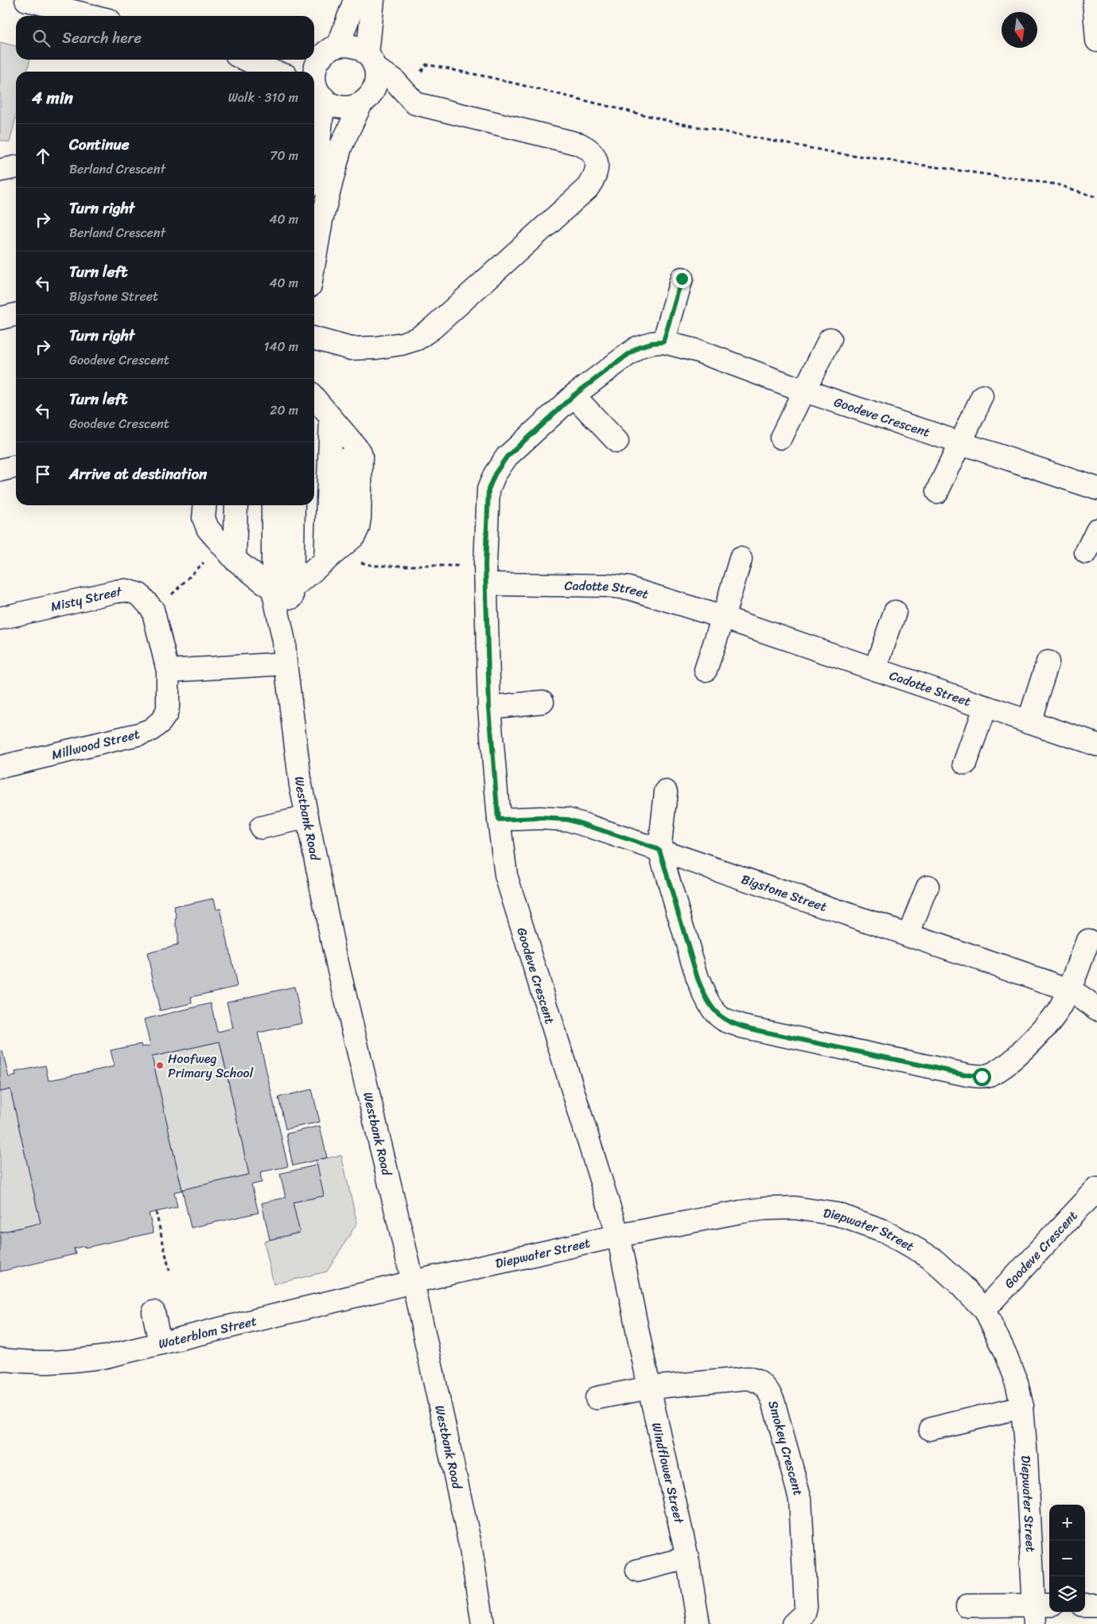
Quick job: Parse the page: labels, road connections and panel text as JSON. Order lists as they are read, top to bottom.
{
  "streets": {
    "street": [
      "Goodeve Crescent",
      "Cadotte Street",
      "Misty Street",
      "Millwood Street",
      "Westbank Road",
      "Bigstone Street",
      "Diepwater Street",
      "Waterblom Street",
      "Smokey Crescent",
      "Windflower Street"
    ]
  },
  "crossings": [
    ["Goodeve Crescent", "Cadotte Street"],
    ["Goodeve Crescent", "Bigstone Street"],
    ["Goodeve Crescent", "Diepwater Street"],
    ["Goodeve Crescent", "Windflower Street"],
    ["Misty Street", "Millwood Street"],
    ["Westbank Road", "Diepwater Street"],
    ["Westbank Road", "Waterblom Street"],
    ["Diepwater Street", "Waterblom Street"],
    ["Diepwater Street", "Windflower Street"],
    ["Smokey Crescent", "Windflower Street"]
  ],
  "places": ["Hoofweg Primary School"],
  "north": "bottom",
  "page": {
    "search": "Search here",
    "heading": ["4 min", "Walk · 310 m"],
    "list": [
      ["Continue", "Berland Crescent", "70 m"],
      ["Turn right", "Berland Crescent", "40 m"],
      ["Turn left", "Bigstone Street", "40 m"],
      ["Turn right", "Goodeve Crescent", "140 m"],
      ["Turn left", "Goodeve Crescent", "20 m"],
      "Arrive at destination"
    ],
    "map_buttons": ["+", "−"]
  }
}
